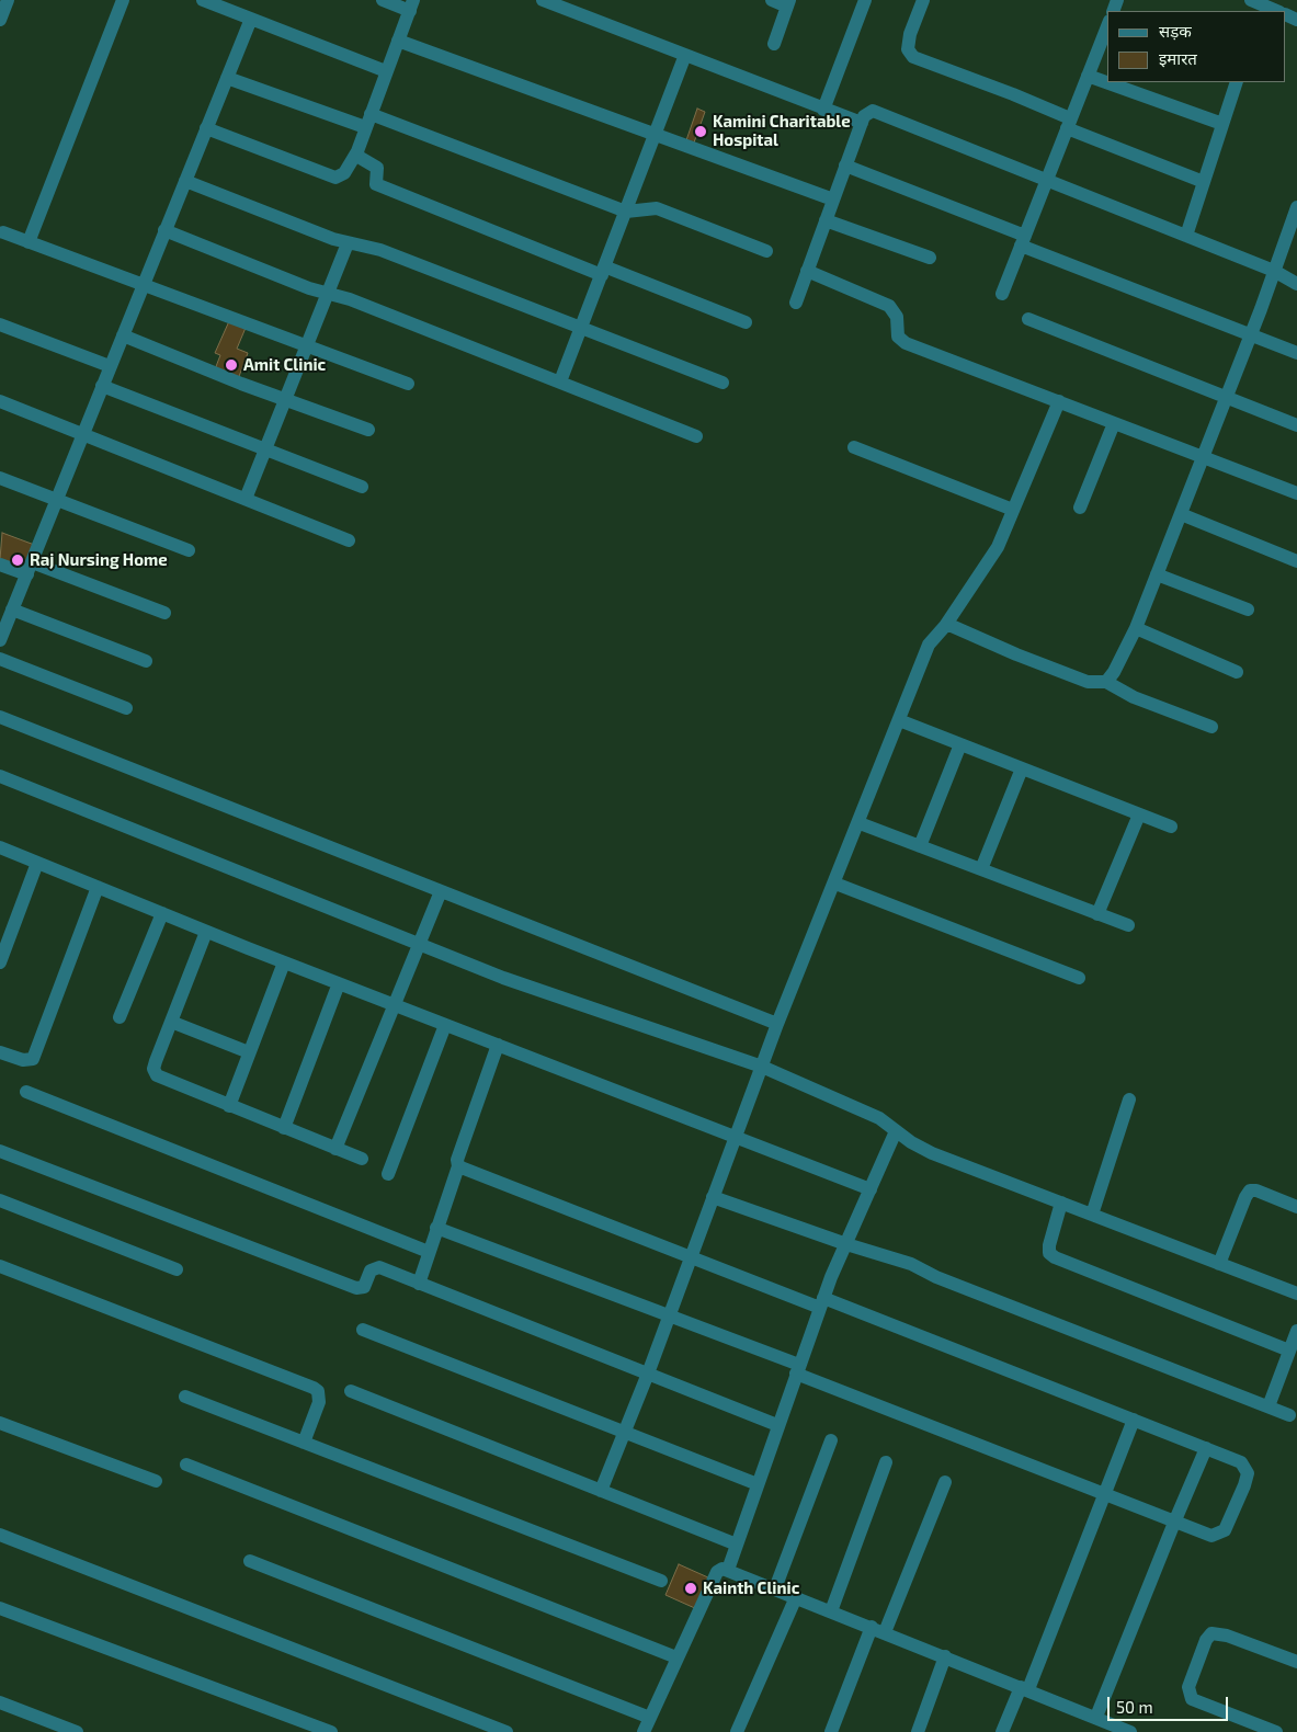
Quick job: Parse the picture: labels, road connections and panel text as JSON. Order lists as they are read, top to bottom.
{
  "places": [
    "Kamini Charitable Hospital",
    "Amit Clinic",
    "Raj Nursing Home",
    "Kainth Clinic"
  ],
  "legend": ["सड़क", "इमारत"],
  "scale_bar": "50 m"
}
